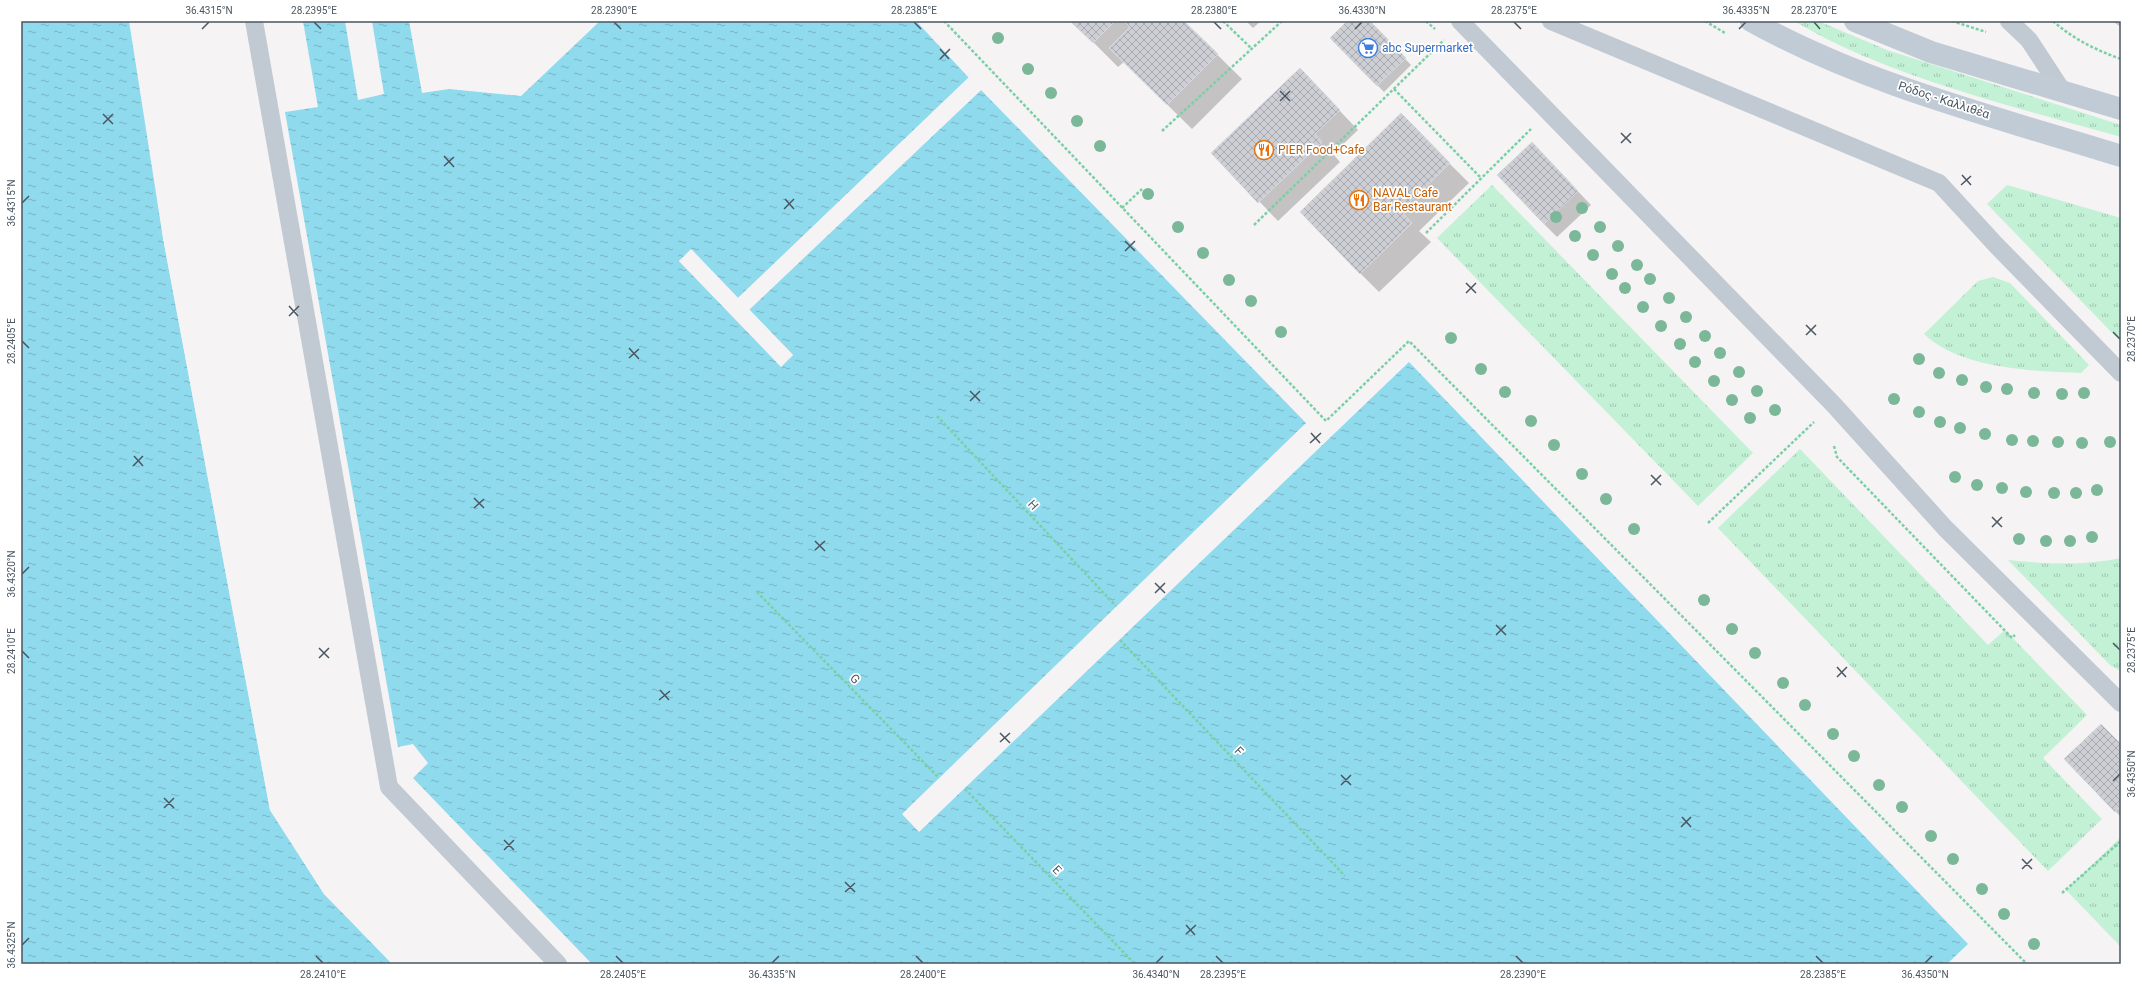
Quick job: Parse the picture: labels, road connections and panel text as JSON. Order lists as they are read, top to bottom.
{
  "streets": {
    "main road": ["Ρόδος - Καλλιθέα"],
    "path": [
      "H",
      "G",
      "F",
      "E"
    ]
  },
  "places": {
    "supermarket": ["abc Supermarket"],
    "restaurant": ["PIER Food+Cafe", "NAVAL Cafe Bar Restaurant"]
  },
  "coordinates": [
    "36.4315°N",
    "28.2395°E",
    "28.2390°E",
    "28.2385°E",
    "28.2380°E",
    "36.4330°N",
    "28.2375°E",
    "36.4335°N",
    "28.2370°E",
    "28.2405°E",
    "36.4320°N",
    "28.2410°E",
    "36.4350°N",
    "36.4325°N",
    "28.2400°E",
    "36.4340°N"
  ]
}
